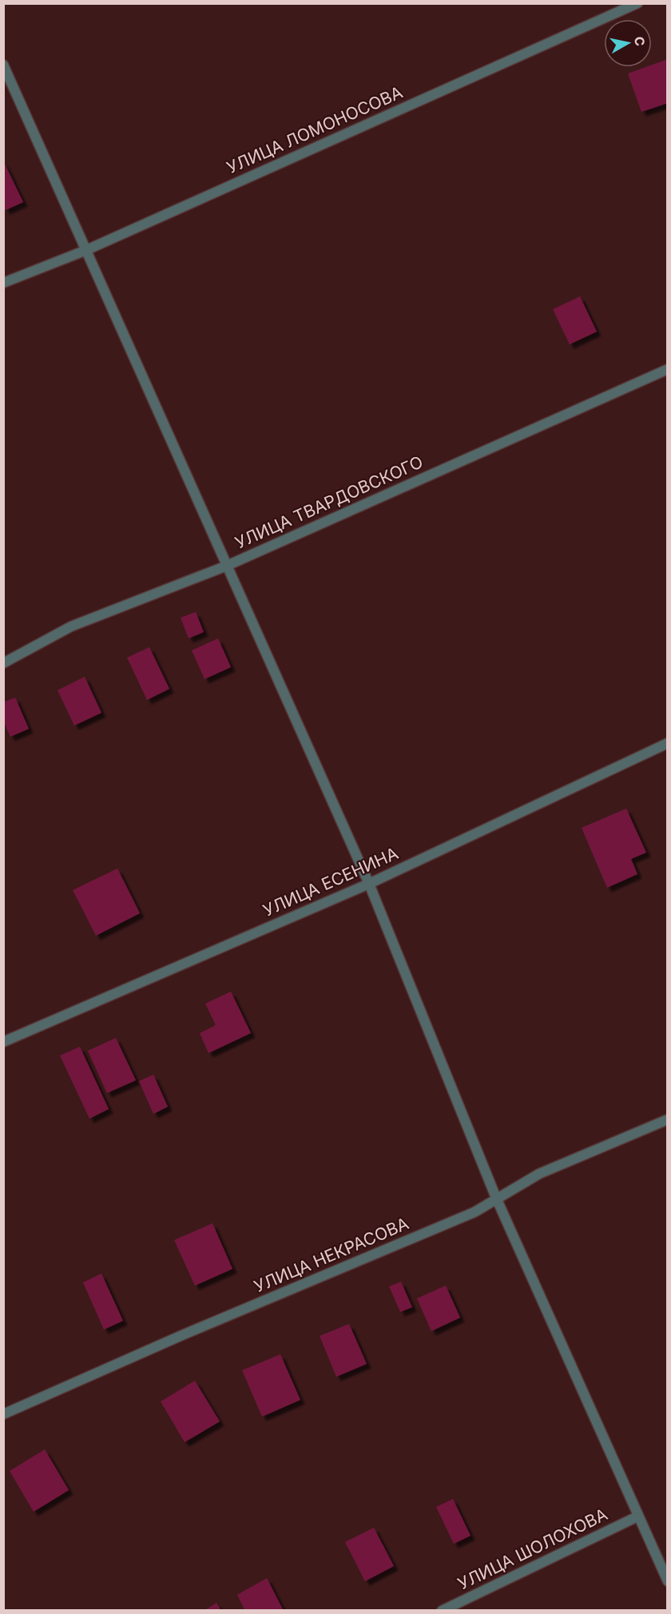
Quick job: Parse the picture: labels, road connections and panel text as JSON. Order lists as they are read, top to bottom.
{
  "streets": {
    "street": [
      "УЛИЦА ЛОМОНОСОВА",
      "УЛИЦА ТВАРДОВСКОГО",
      "УЛИЦА ЕСЕНИНА",
      "УЛИЦА НЕКРАСОВА",
      "УЛИЦА ШОЛОХОВА"
    ]
  },
  "north": "right"
}
